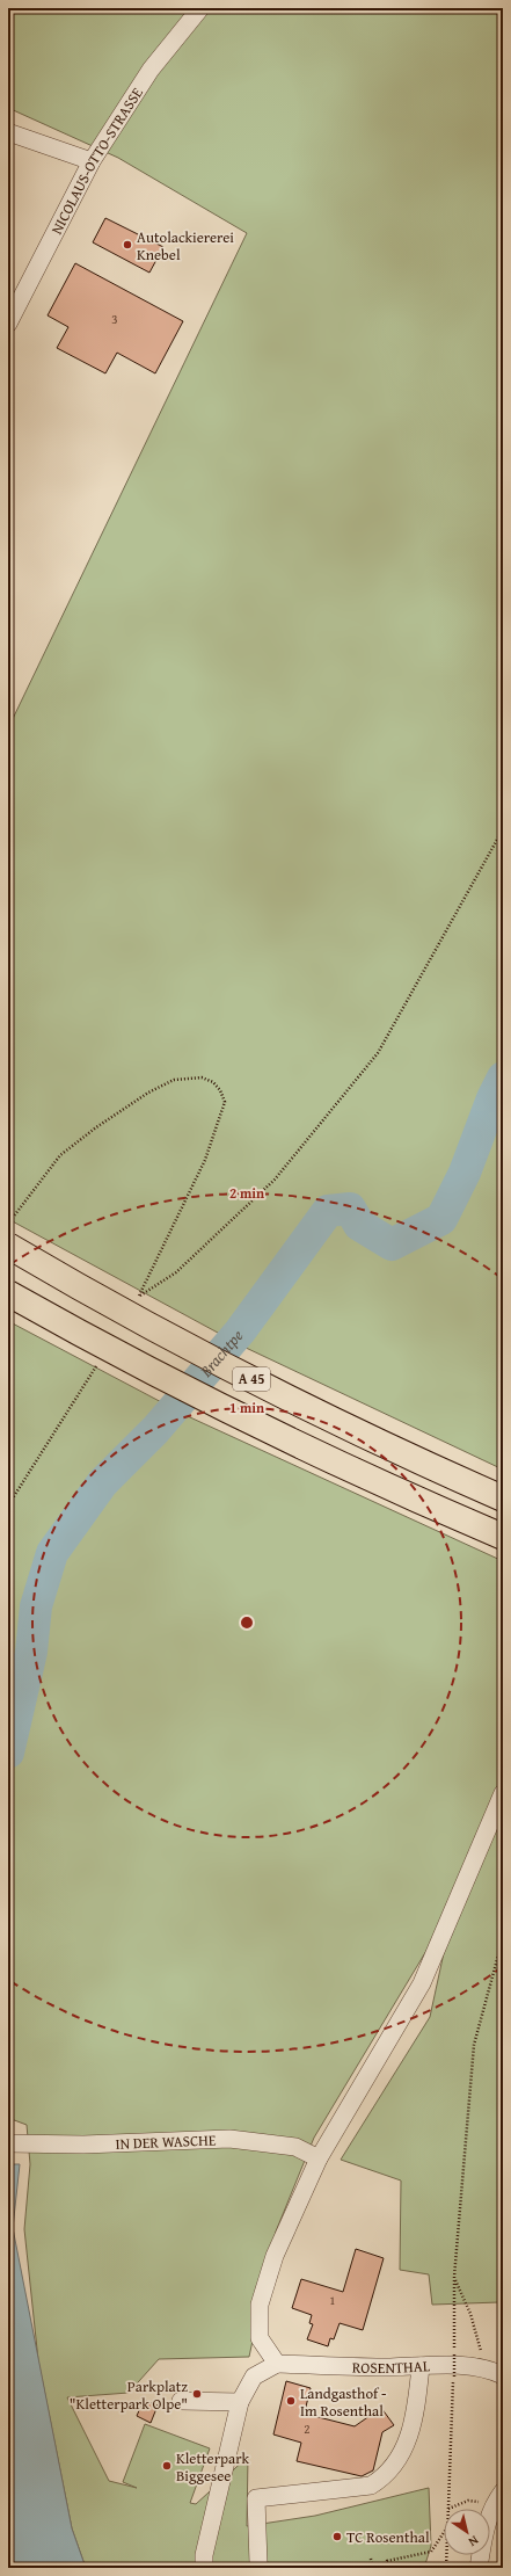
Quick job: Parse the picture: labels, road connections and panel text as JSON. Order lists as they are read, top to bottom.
{
  "streets": {
    "highway": ["A 45"],
    "street": ["NICOLAUS-OTTO-STRASSE", "IN DER WASCHE", "ROSENTHAL"]
  },
  "water": ["Brachtpe"],
  "places": [
    "Autolackiererei Knebel",
    "Parkplatz \"Kletterpark Olpe\"",
    "Landgasthof - Im Rosenthal",
    "Kletterpark Biggesee",
    "TC Rosenthal"
  ],
  "house_numbers": ["3", "1", "2"],
  "north": "bottom right",
  "rings": ["2 min", "1 min"]
}
